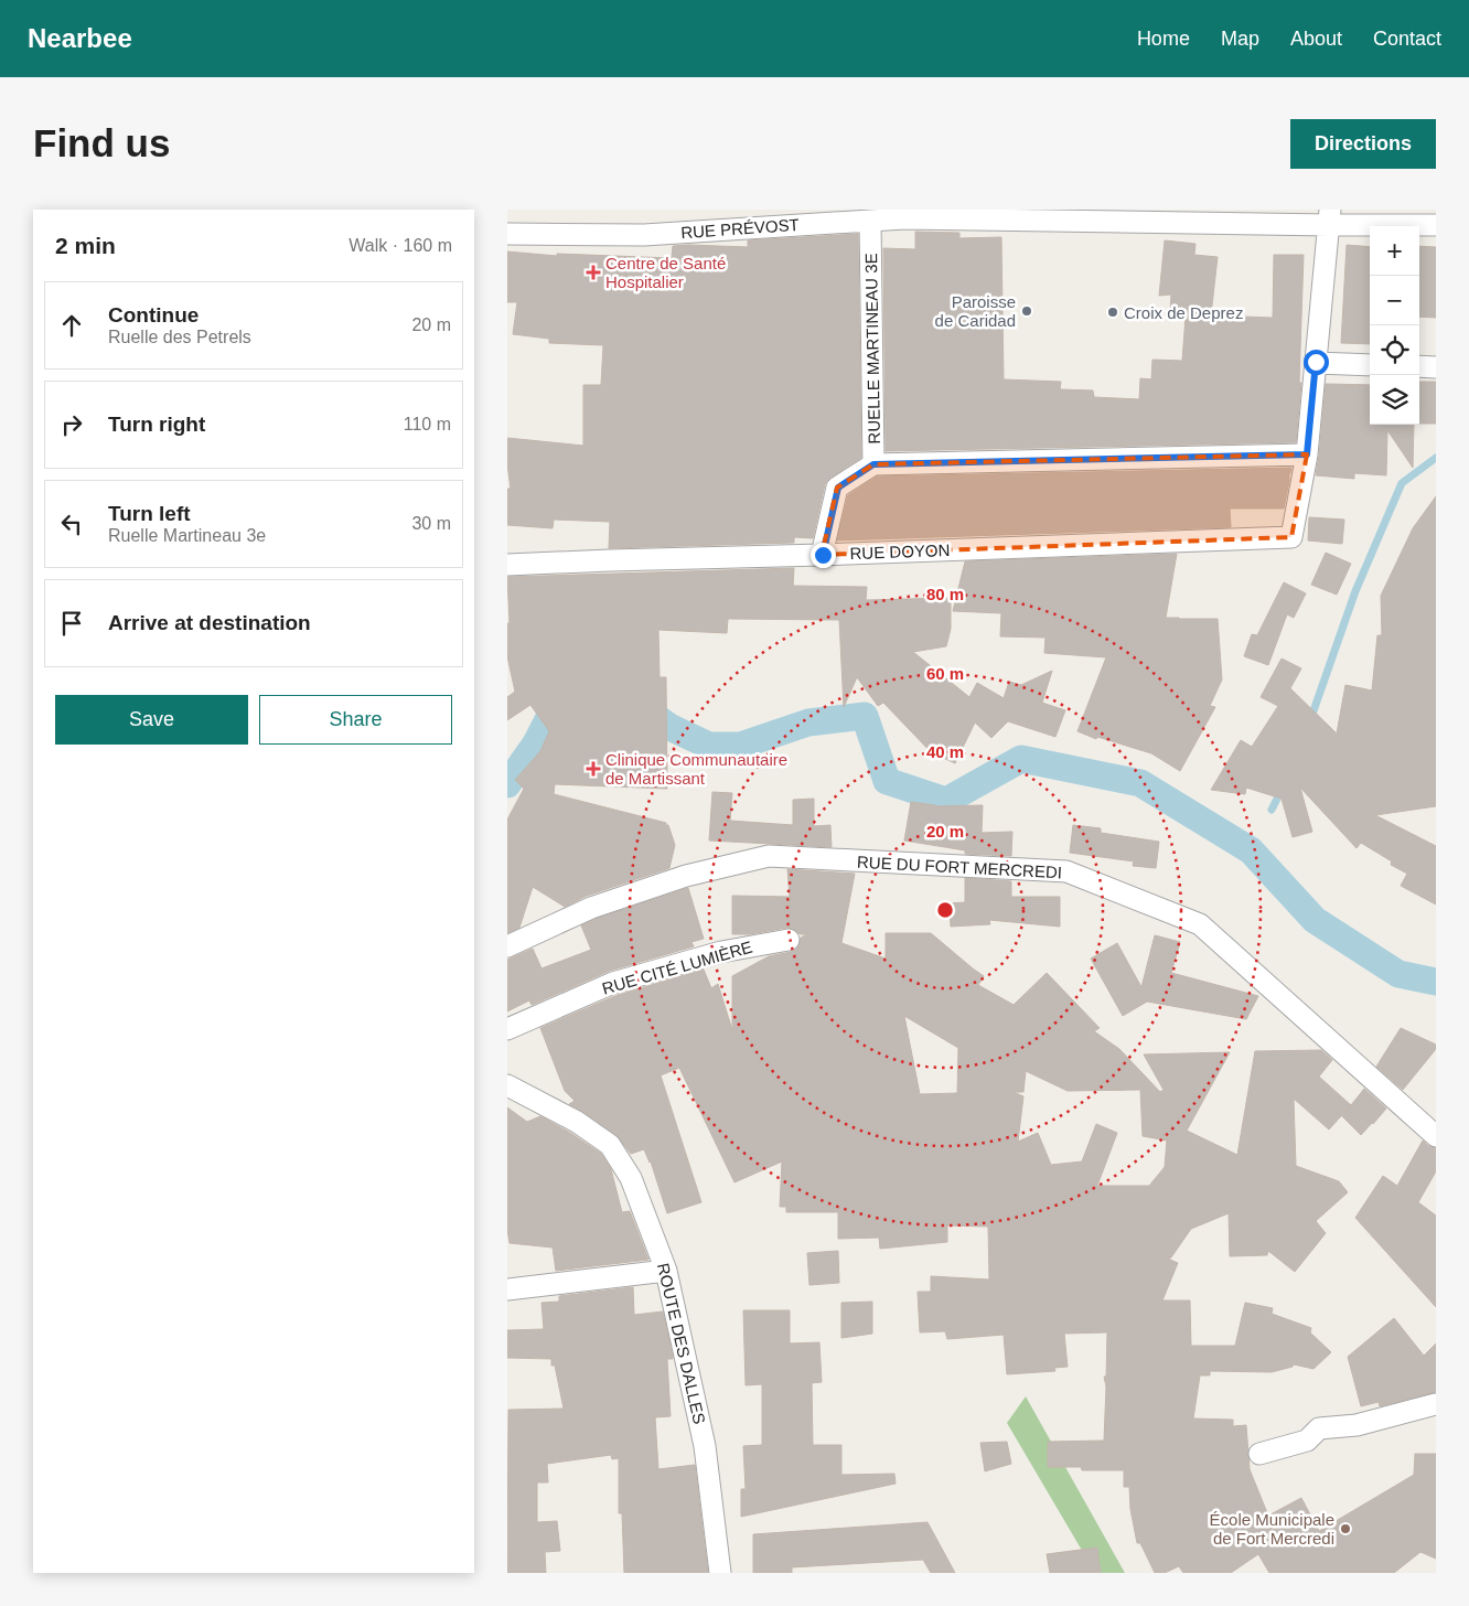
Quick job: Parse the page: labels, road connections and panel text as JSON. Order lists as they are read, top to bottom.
{
  "streets": {
    "street": [
      "RUE PRÉVOST",
      "RUELLE MARTINEAU 3E",
      "RUE DOYON",
      "RUE DU FORT MERCREDI",
      "RUE CITÉ LUMIÈRE",
      "ROUTE DES DALLES"
    ]
  },
  "crossings": [
    ["RUE PRÉVOST", "RUELLE MARTINEAU 3E"],
    ["RUELLE MARTINEAU 3E", "RUE DOYON"]
  ],
  "places": {
    "health": ["Centre de Santé Hospitalier", "Clinique Communautaire de Martissant"],
    "other": ["Paroisse de Caridad", "Croix de Deprez", "École Municipale de Fort Mercredi"]
  },
  "page": {
    "header": "Nearbee",
    "nav": [
      "Home",
      "Map",
      "About",
      "Contact"
    ],
    "buttons": [
      "Directions",
      ["Save", "Share"]
    ],
    "title": "Find us",
    "heading": ["2 min", "Walk · 160 m"],
    "map_buttons": ["+", "−"],
    "list": [
      ["Continue", "Ruelle des Petrels", "20 m"],
      ["Turn right", "110 m"],
      ["Turn left", "Ruelle Martineau 3e", "30 m"],
      "Arrive at destination"
    ]
  },
  "rings": [
    "80 m",
    "60 m",
    "40 m",
    "20 m"
  ]
}
